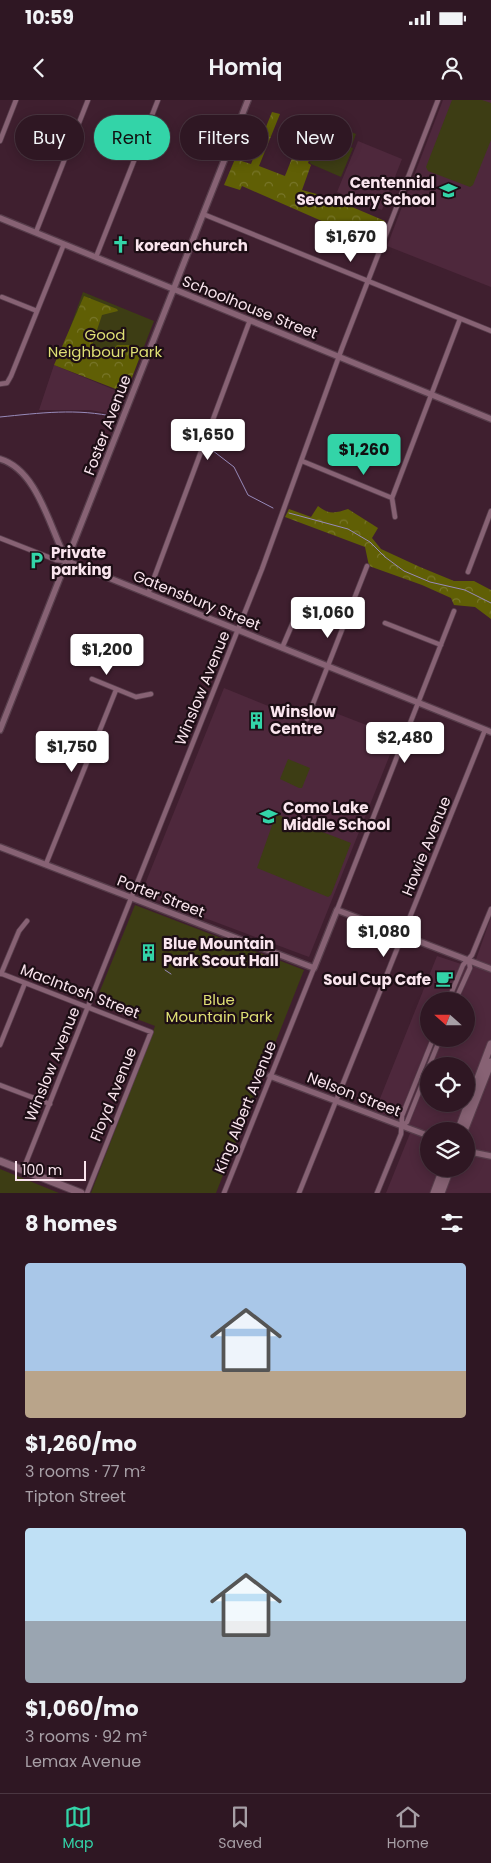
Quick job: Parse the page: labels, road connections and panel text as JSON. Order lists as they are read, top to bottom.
{
  "streets": {
    "street": [
      "Schoolhouse Street",
      "Foster Avenue",
      "Gatensbury Street",
      "Winslow Avenue",
      "Howie Avenue",
      "Porter Street",
      "MacIntosh Street",
      "Floyd Avenue",
      "Nelson Street",
      "King Albert Avenue"
    ]
  },
  "crossings": [
    ["Schoolhouse Street", "Foster Avenue"],
    ["Schoolhouse Street", "Winslow Avenue"],
    ["Foster Avenue", "Gatensbury Street"],
    ["Gatensbury Street", "Winslow Avenue"],
    ["Gatensbury Street", "Howie Avenue"],
    ["Gatensbury Street", "King Albert Avenue"],
    ["Winslow Avenue", "Porter Street"],
    ["Winslow Avenue", "MacIntosh Street"],
    ["Howie Avenue", "Nelson Street"],
    ["Porter Street", "King Albert Avenue"],
    ["MacIntosh Street", "Floyd Avenue"],
    ["Nelson Street", "King Albert Avenue"]
  ],
  "parks": ["Good Neighbour Park", "Blue Mountain Park"],
  "places": {
    "school or university": ["Centennial Secondary School", "Como Lake Middle School"],
    "church": ["korean church"],
    "parking": ["Private parking"],
    "building": ["Winslow Centre", "Blue Mountain Park Scout Hall"],
    "cafe": ["Soul Cup Cafe"]
  },
  "scale_bar": "100 m",
  "north": "left",
  "page": {
    "status": "10:59",
    "header": "Homiq",
    "chip": [
      "Buy",
      "Rent",
      "Filters",
      "New"
    ],
    "price": [
      "$1,670",
      "$1,650",
      "$1,260",
      "$1,060",
      "$1,200",
      "$2,480",
      "$1,750",
      "$1,080"
    ],
    "scale": "100 m",
    "heading": "8 homes",
    "list": [
      {
        "name": "$1,260/mo",
        "note": "3 rooms · 77 m² · Tipton Street"
      },
      {
        "name": "$1,060/mo",
        "note": "3 rooms · 92 m² · Lemax Avenue"
      }
    ],
    "tabs": ["Map", "Saved", "Home"]
  }
}
